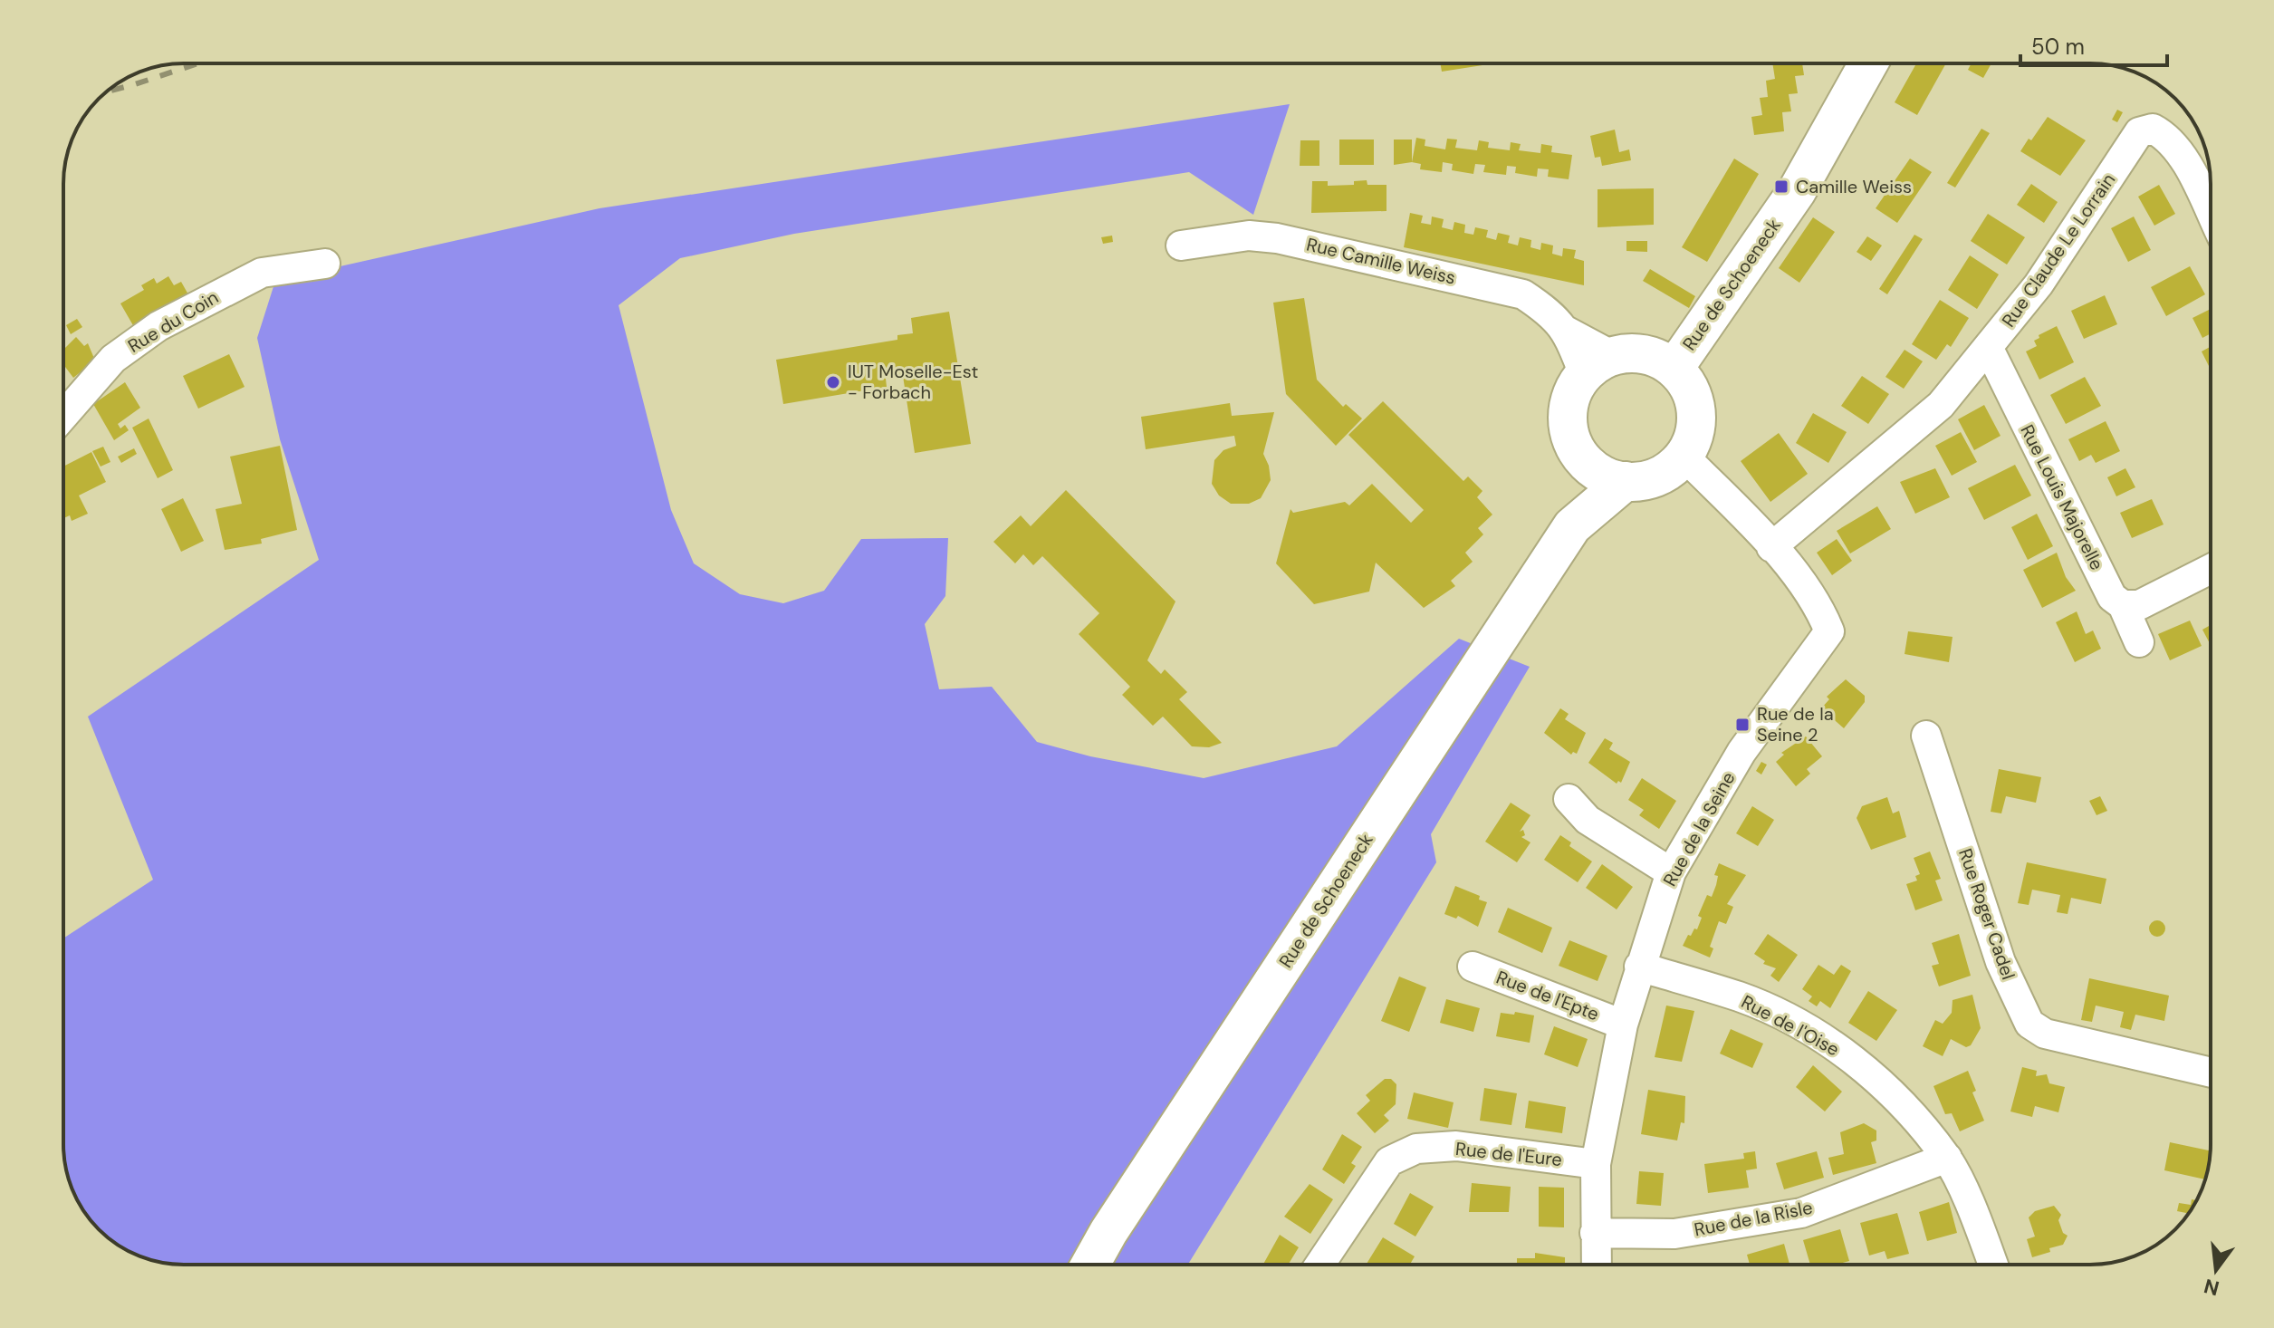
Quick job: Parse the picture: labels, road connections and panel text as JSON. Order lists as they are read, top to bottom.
{
  "streets": {
    "main road": ["Rue de Schoeneck"],
    "street": [
      "Rue Claude Le Lorrain",
      "Rue Camille Weiss",
      "Rue du Coin",
      "Rue Louis Majorelle",
      "Rue de la Seine",
      "Rue Roger Cadel",
      "Rue de l'Epte",
      "Rue de l'Oise",
      "Rue de l'Eure",
      "Rue de la Risle"
    ]
  },
  "crossings": [
    ["Rue Claude Le Lorrain", "Rue Louis Majorelle"],
    ["Rue Claude Le Lorrain", "Rue de la Seine"],
    ["Rue Camille Weiss", "Rue de Schoeneck"],
    ["Rue Camille Weiss", "Rue de la Seine"],
    ["Rue de Schoeneck", "Rue de la Seine"],
    ["Rue de la Seine", "Rue de l'Epte"],
    ["Rue de la Seine", "Rue de l'Oise"],
    ["Rue de la Seine", "Rue de l'Eure"],
    ["Rue de la Seine", "Rue de la Risle"],
    ["Rue de l'Oise", "Rue de la Risle"]
  ],
  "places": {
    "transit": ["Camille Weiss", "Rue de la Seine 2"],
    "other": ["IUT Moselle-Est - Forbach"]
  },
  "scale_bar": "50 m",
  "north": "bottom"
}
